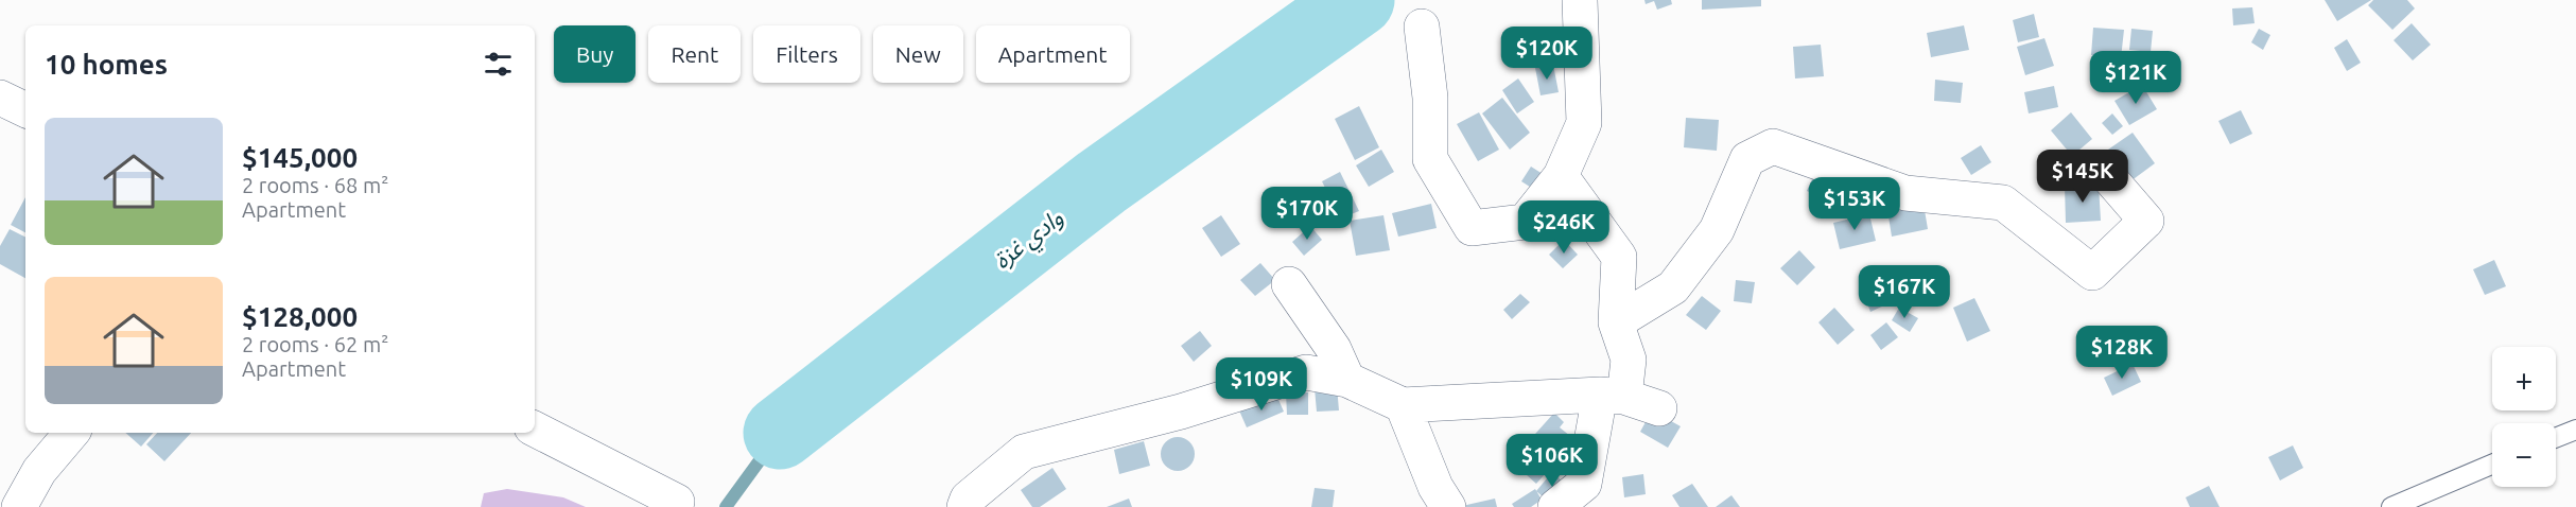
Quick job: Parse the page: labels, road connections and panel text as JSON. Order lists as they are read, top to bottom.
{
  "water": ["وادي غزة"],
  "page": {
    "chip": [
      "Buy",
      "Rent",
      "Filters",
      "New",
      "Apartment"
    ],
    "heading": "10 homes",
    "price": [
      "$120K",
      "$121K",
      "$145K",
      "$153K",
      "$170K",
      "$246K",
      "$167K",
      "$128K",
      "$109K",
      "$106K"
    ],
    "list": [
      {
        "name": "$145,000",
        "note": "2 rooms · 68 m² · Apartment"
      },
      {
        "name": "$128,000",
        "note": "2 rooms · 62 m² · Apartment"
      }
    ],
    "map_buttons": ["+", "−"]
  }
}
